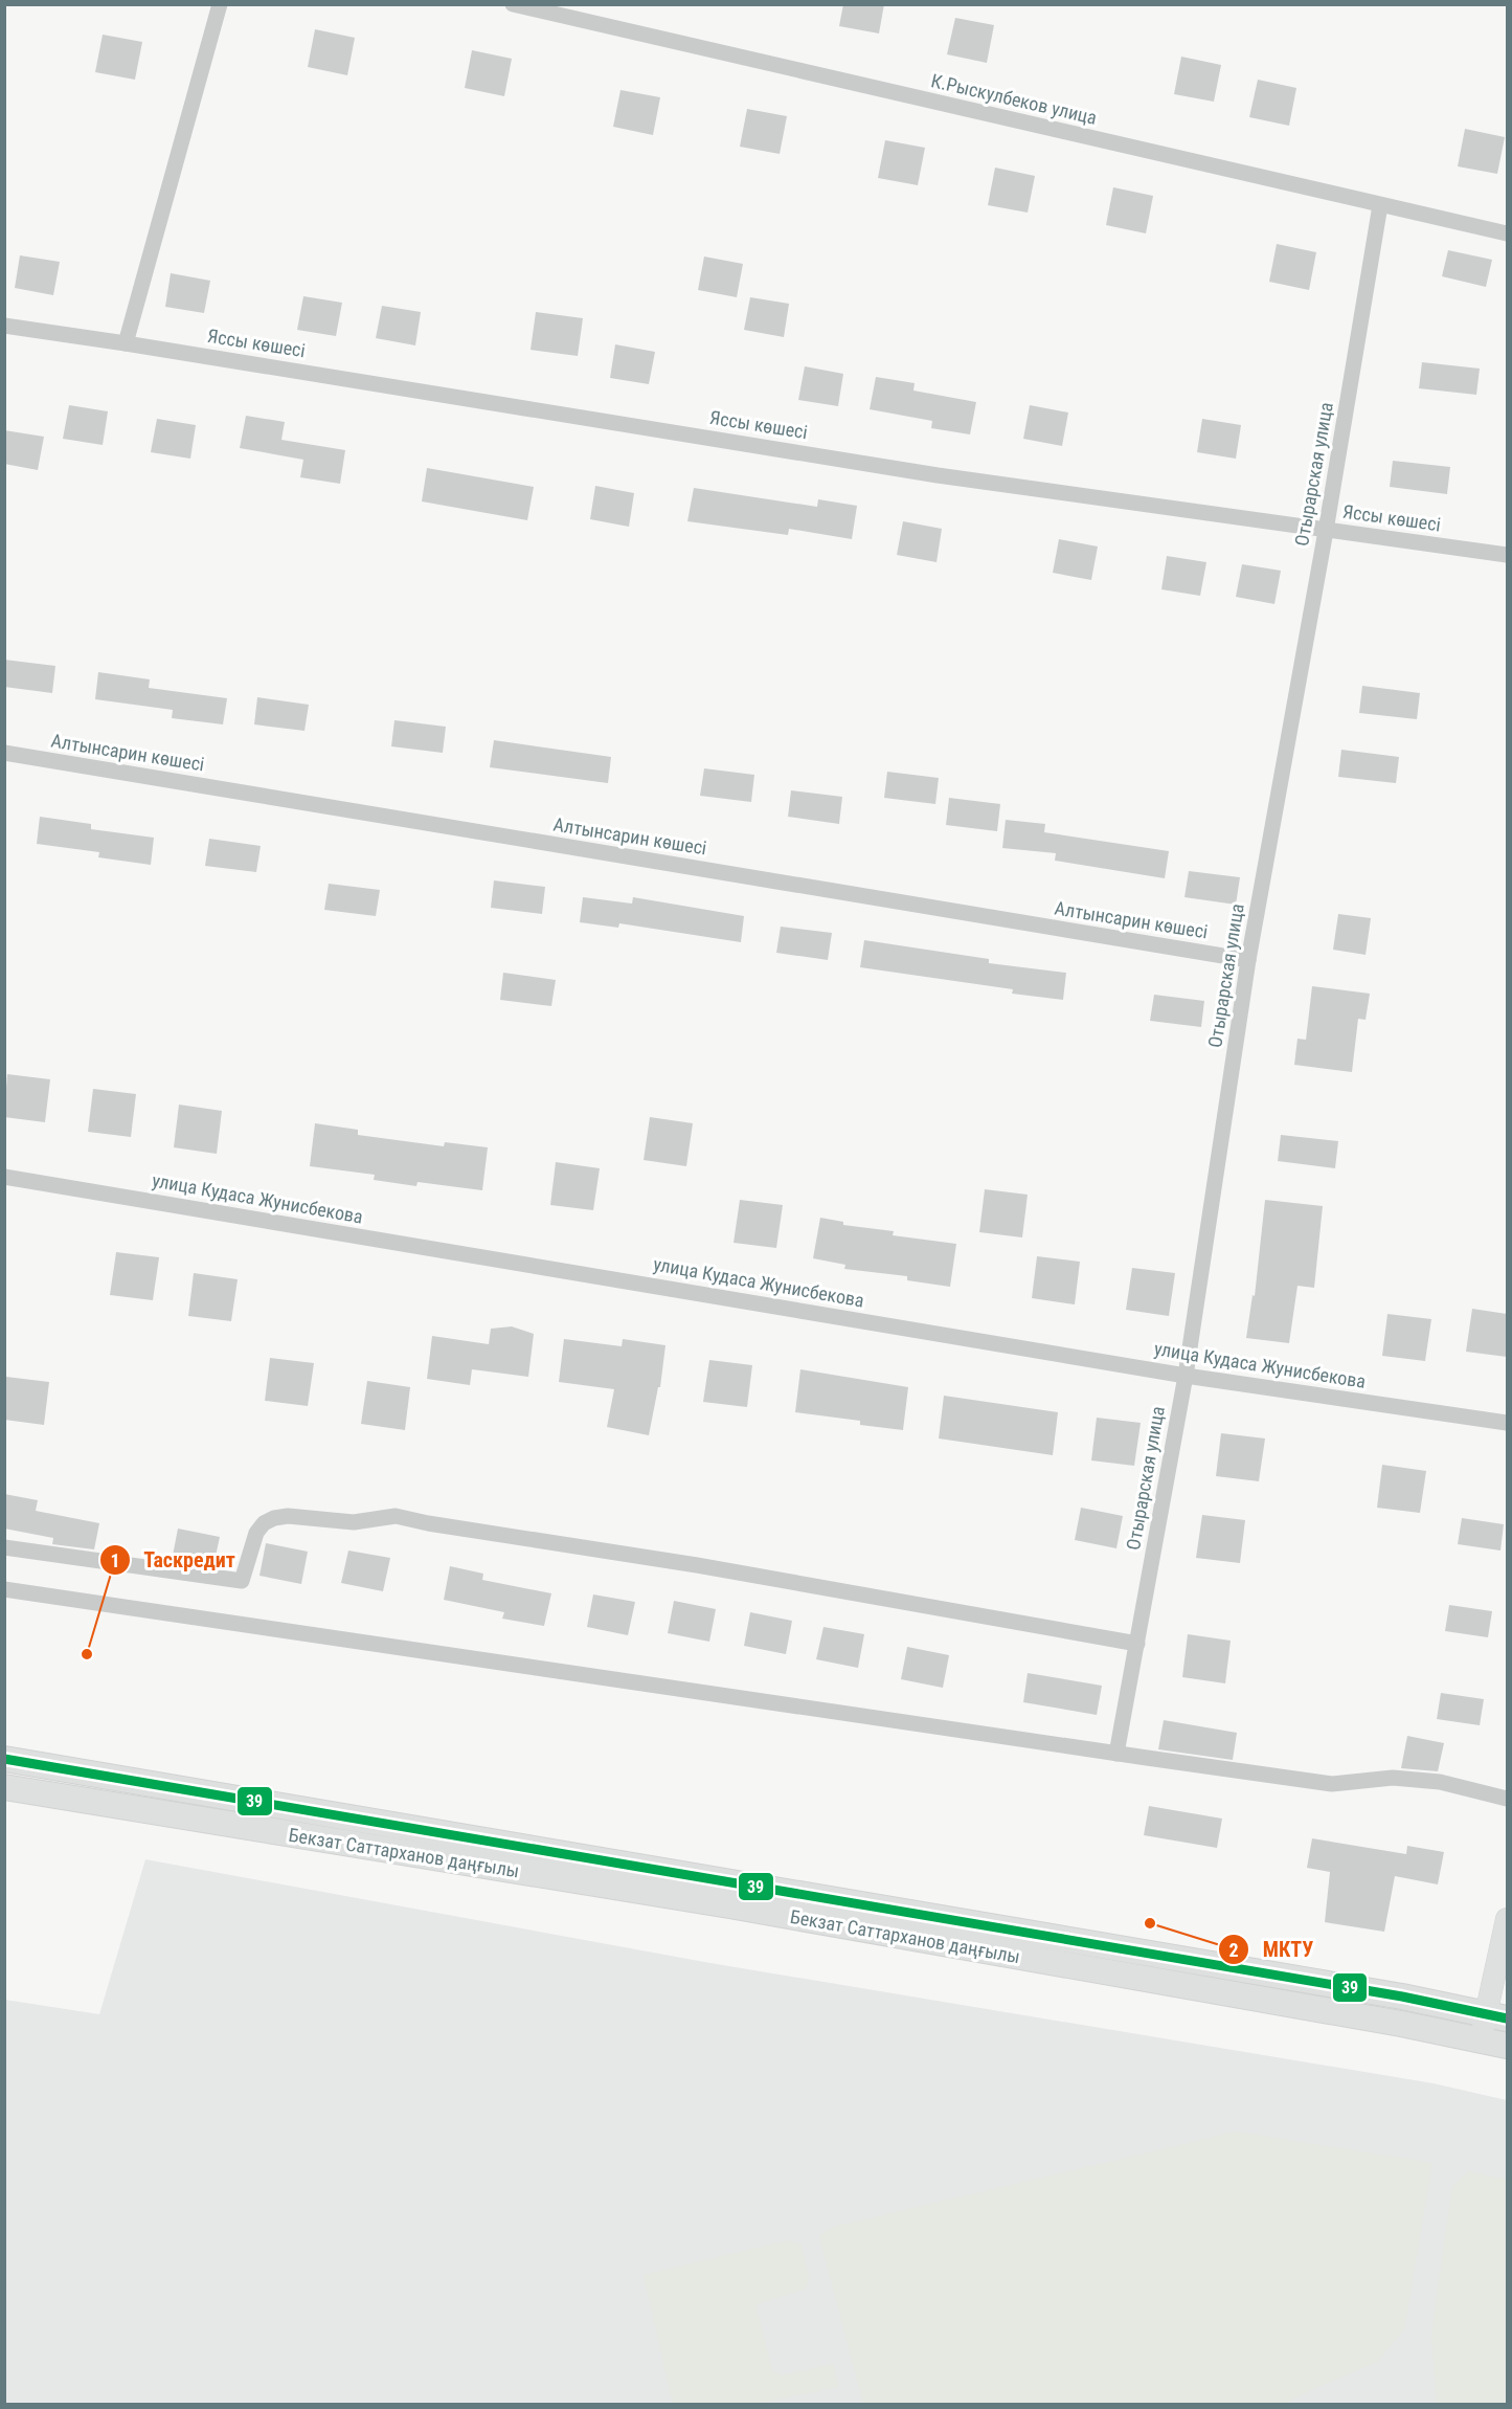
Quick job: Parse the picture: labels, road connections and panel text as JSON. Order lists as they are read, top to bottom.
{
  "streets": {
    "main road": ["Бекзат Саттарханов даңғылы"],
    "street": [
      "К.Рыскулбеков улица",
      "Яссы көшесі",
      "Отырарская улица",
      "Алтынсарин көшесі",
      "улица Кудаса Жунисбекова"
    ]
  },
  "crossings": [
    ["К.Рыскулбеков улица", "Отырарская улица"],
    ["Яссы көшесі", "Отырарская улица"],
    ["Отырарская улица", "Алтынсарин көшесі"],
    ["Отырарская улица", "улица Кудаса Жунисбекова"]
  ],
  "places": ["Таскредит", "МКТУ"],
  "lines": ["transit line 39"]
}
